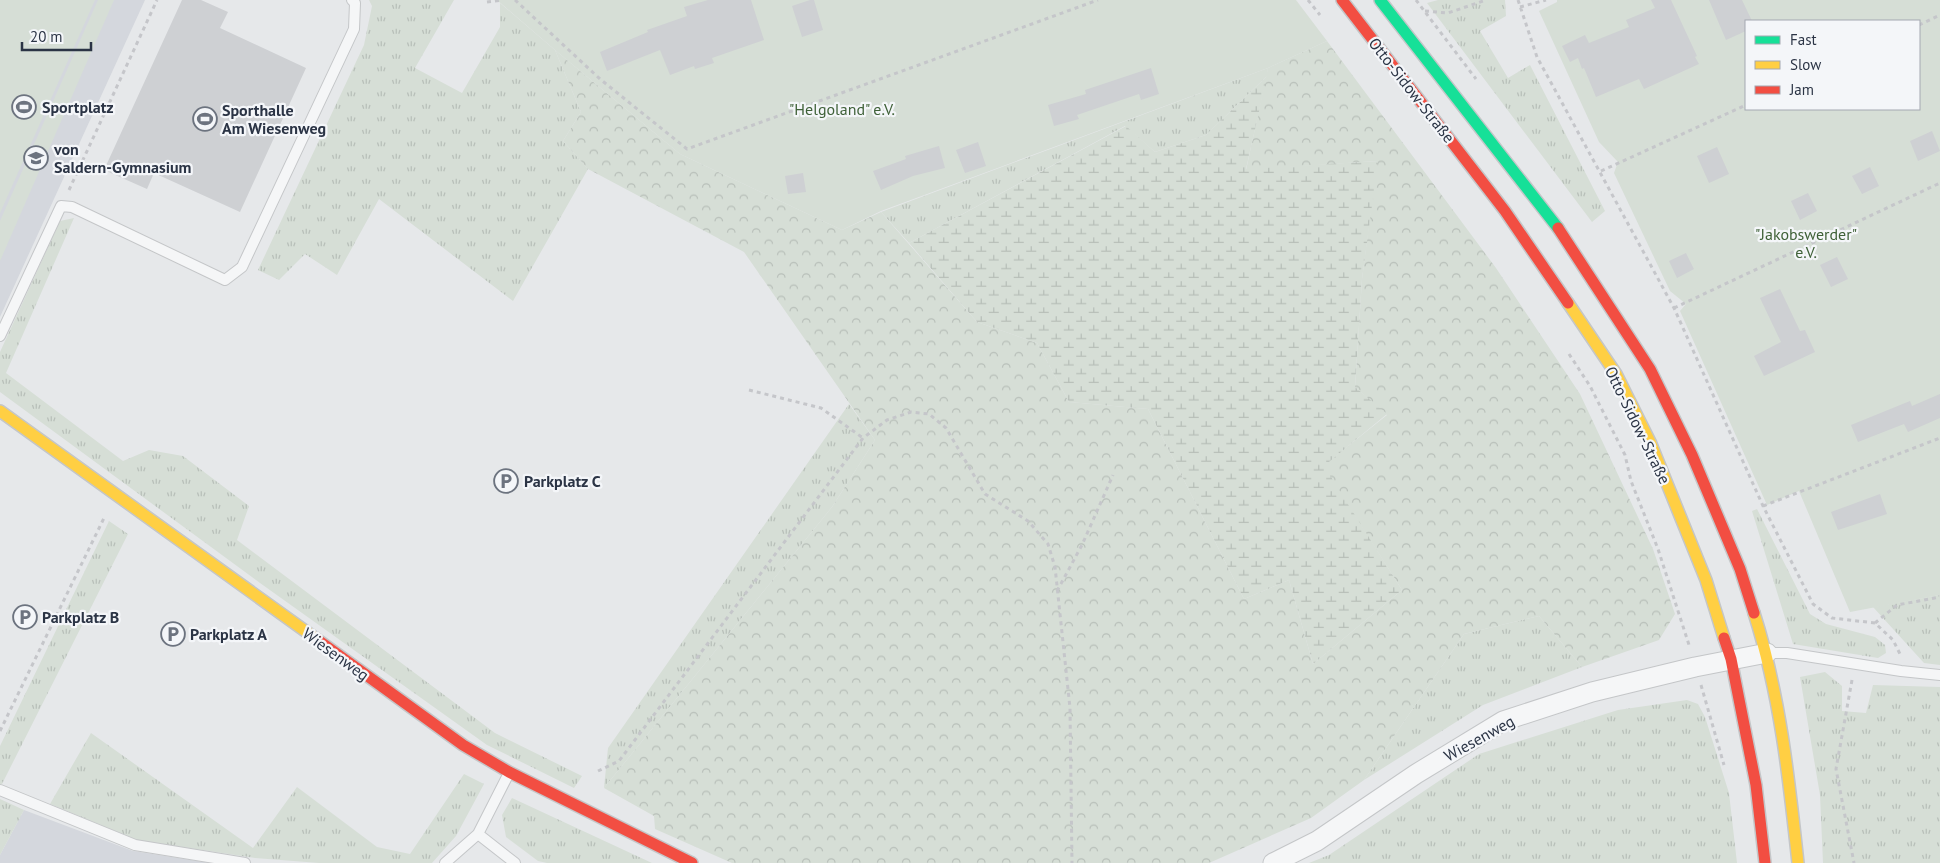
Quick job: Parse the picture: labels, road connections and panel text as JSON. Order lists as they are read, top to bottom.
{
  "streets": {
    "main road": ["Otto-Sidow-Straße", "Wiesenweg"]
  },
  "crossings": [
    ["Otto-Sidow-Straße", "Wiesenweg"]
  ],
  "parks": ["\"Helgoland\" e.V.", "\"Jakobswerder\" e.V."],
  "places": {
    "sports": ["Sportplatz", "Sporthalle Am Wiesenweg"],
    "school or university": ["von Saldern-Gymnasium"],
    "parking": ["Parkplatz C", "Parkplatz B", "Parkplatz A"]
  },
  "legend": ["Fast", "Slow", "Jam"],
  "scale_bar": "20 m"
}
